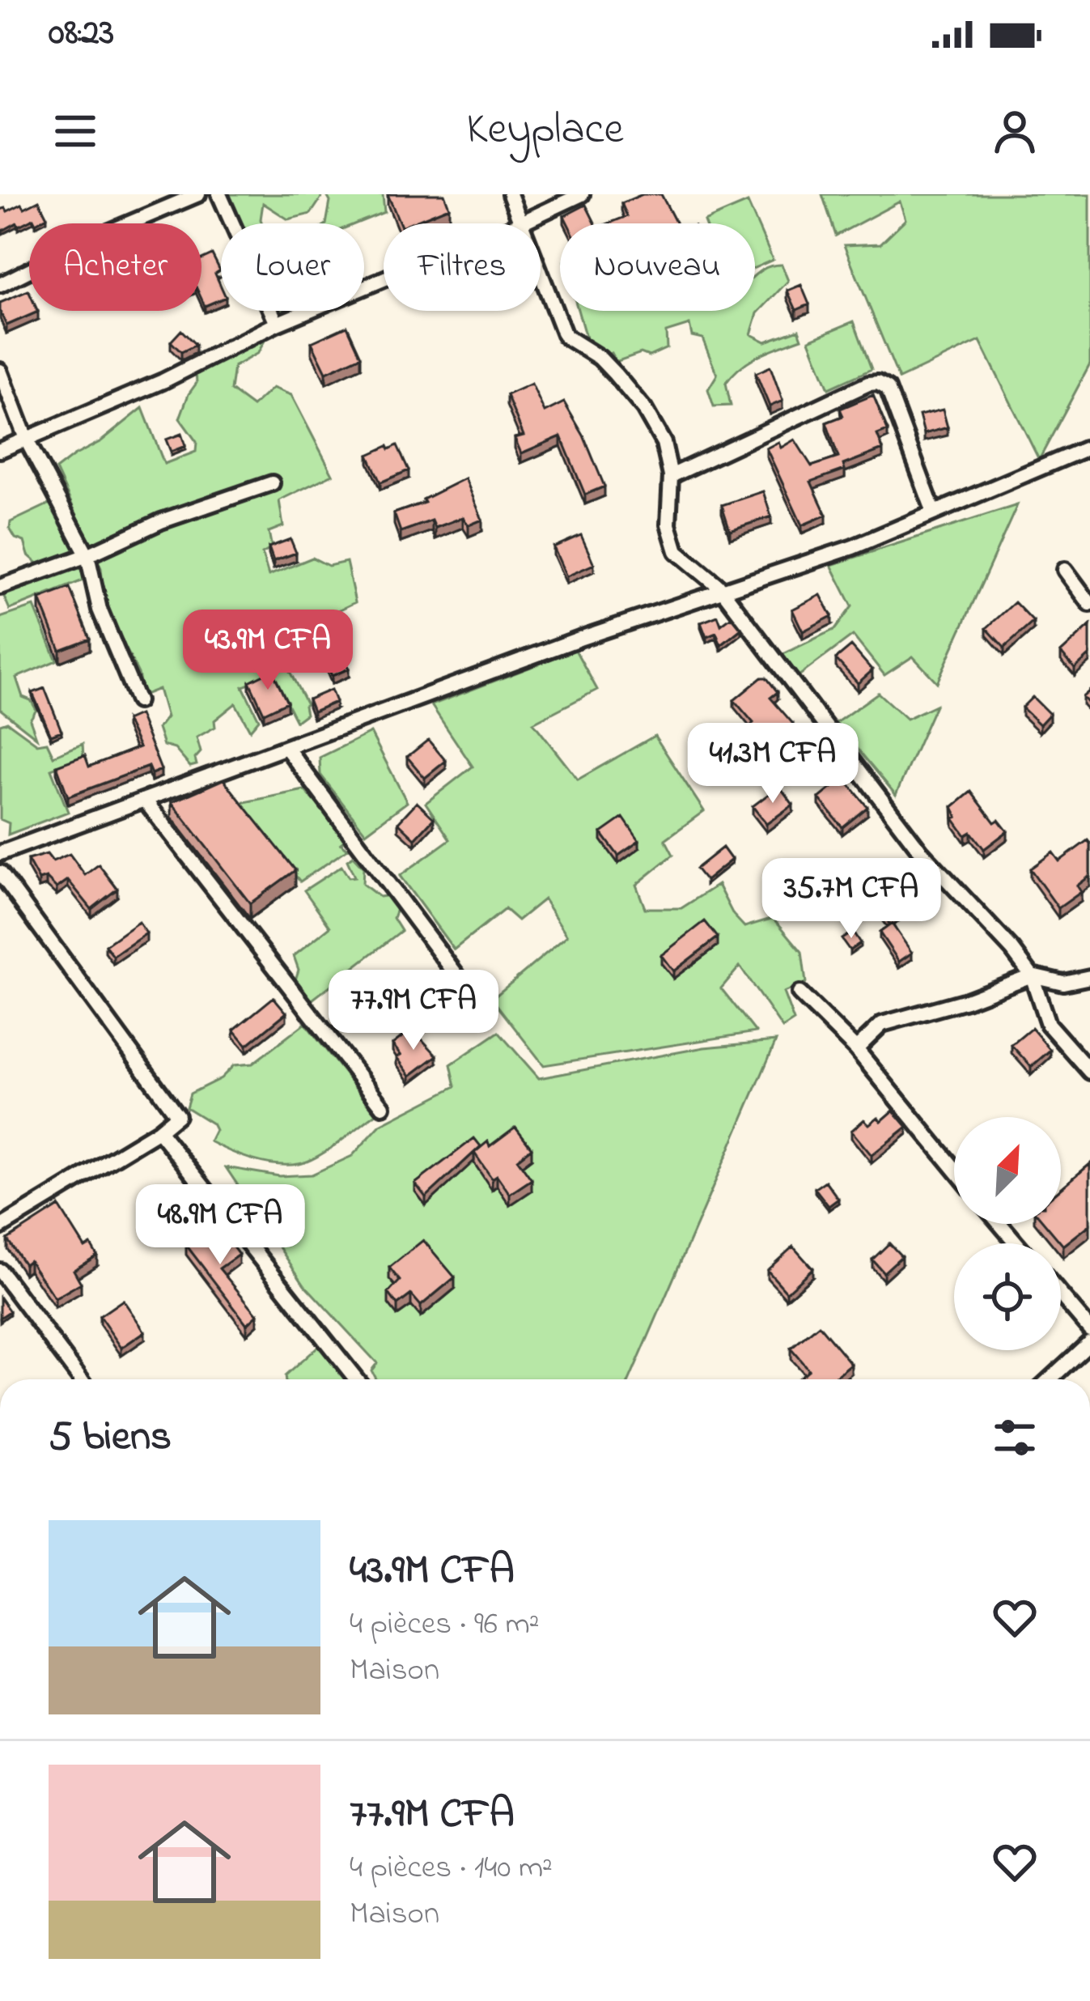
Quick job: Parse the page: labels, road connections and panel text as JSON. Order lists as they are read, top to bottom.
{
  "north": "top right",
  "page": {
    "status": "08:23",
    "header": "Keyplace",
    "chip": [
      "Acheter",
      "Louer",
      "Filtres",
      "Nouveau"
    ],
    "price": [
      "43.9M CFA",
      "41.3M CFA",
      "35.7M CFA",
      "77.9M CFA",
      "48.9M CFA"
    ],
    "heading": "5 biens",
    "list": [
      {
        "name": "43.9M CFA",
        "note": "4 pièces · 96 m² · Maison"
      },
      {
        "name": "77.9M CFA",
        "note": "4 pièces · 140 m² · Maison"
      }
    ]
  }
}
